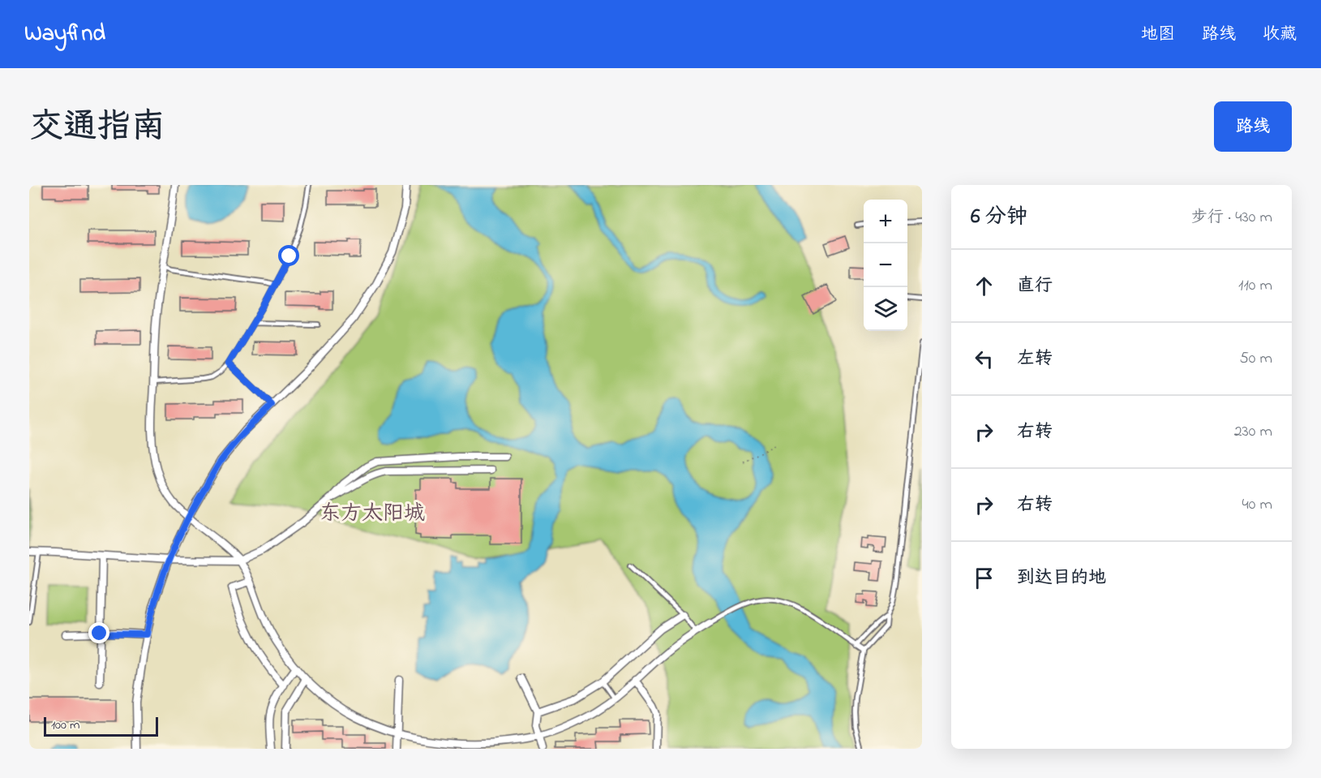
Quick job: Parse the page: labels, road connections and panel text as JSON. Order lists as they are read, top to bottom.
{
  "districts": ["东方太阳城"],
  "scale_bar": "100 m",
  "page": {
    "header": "Wayfind",
    "nav": ["地图", "路线", "收藏"],
    "title": "交通指南",
    "buttons": "路线",
    "heading": ["6 分钟", "步行 · 430 m"],
    "map_buttons": ["+", "−"],
    "list": [
      ["直行", "110 m"],
      ["左转", "50 m"],
      ["右转", "230 m"],
      ["右转", "40 m"],
      "到达目的地"
    ],
    "scale": "100 m"
  }
}
